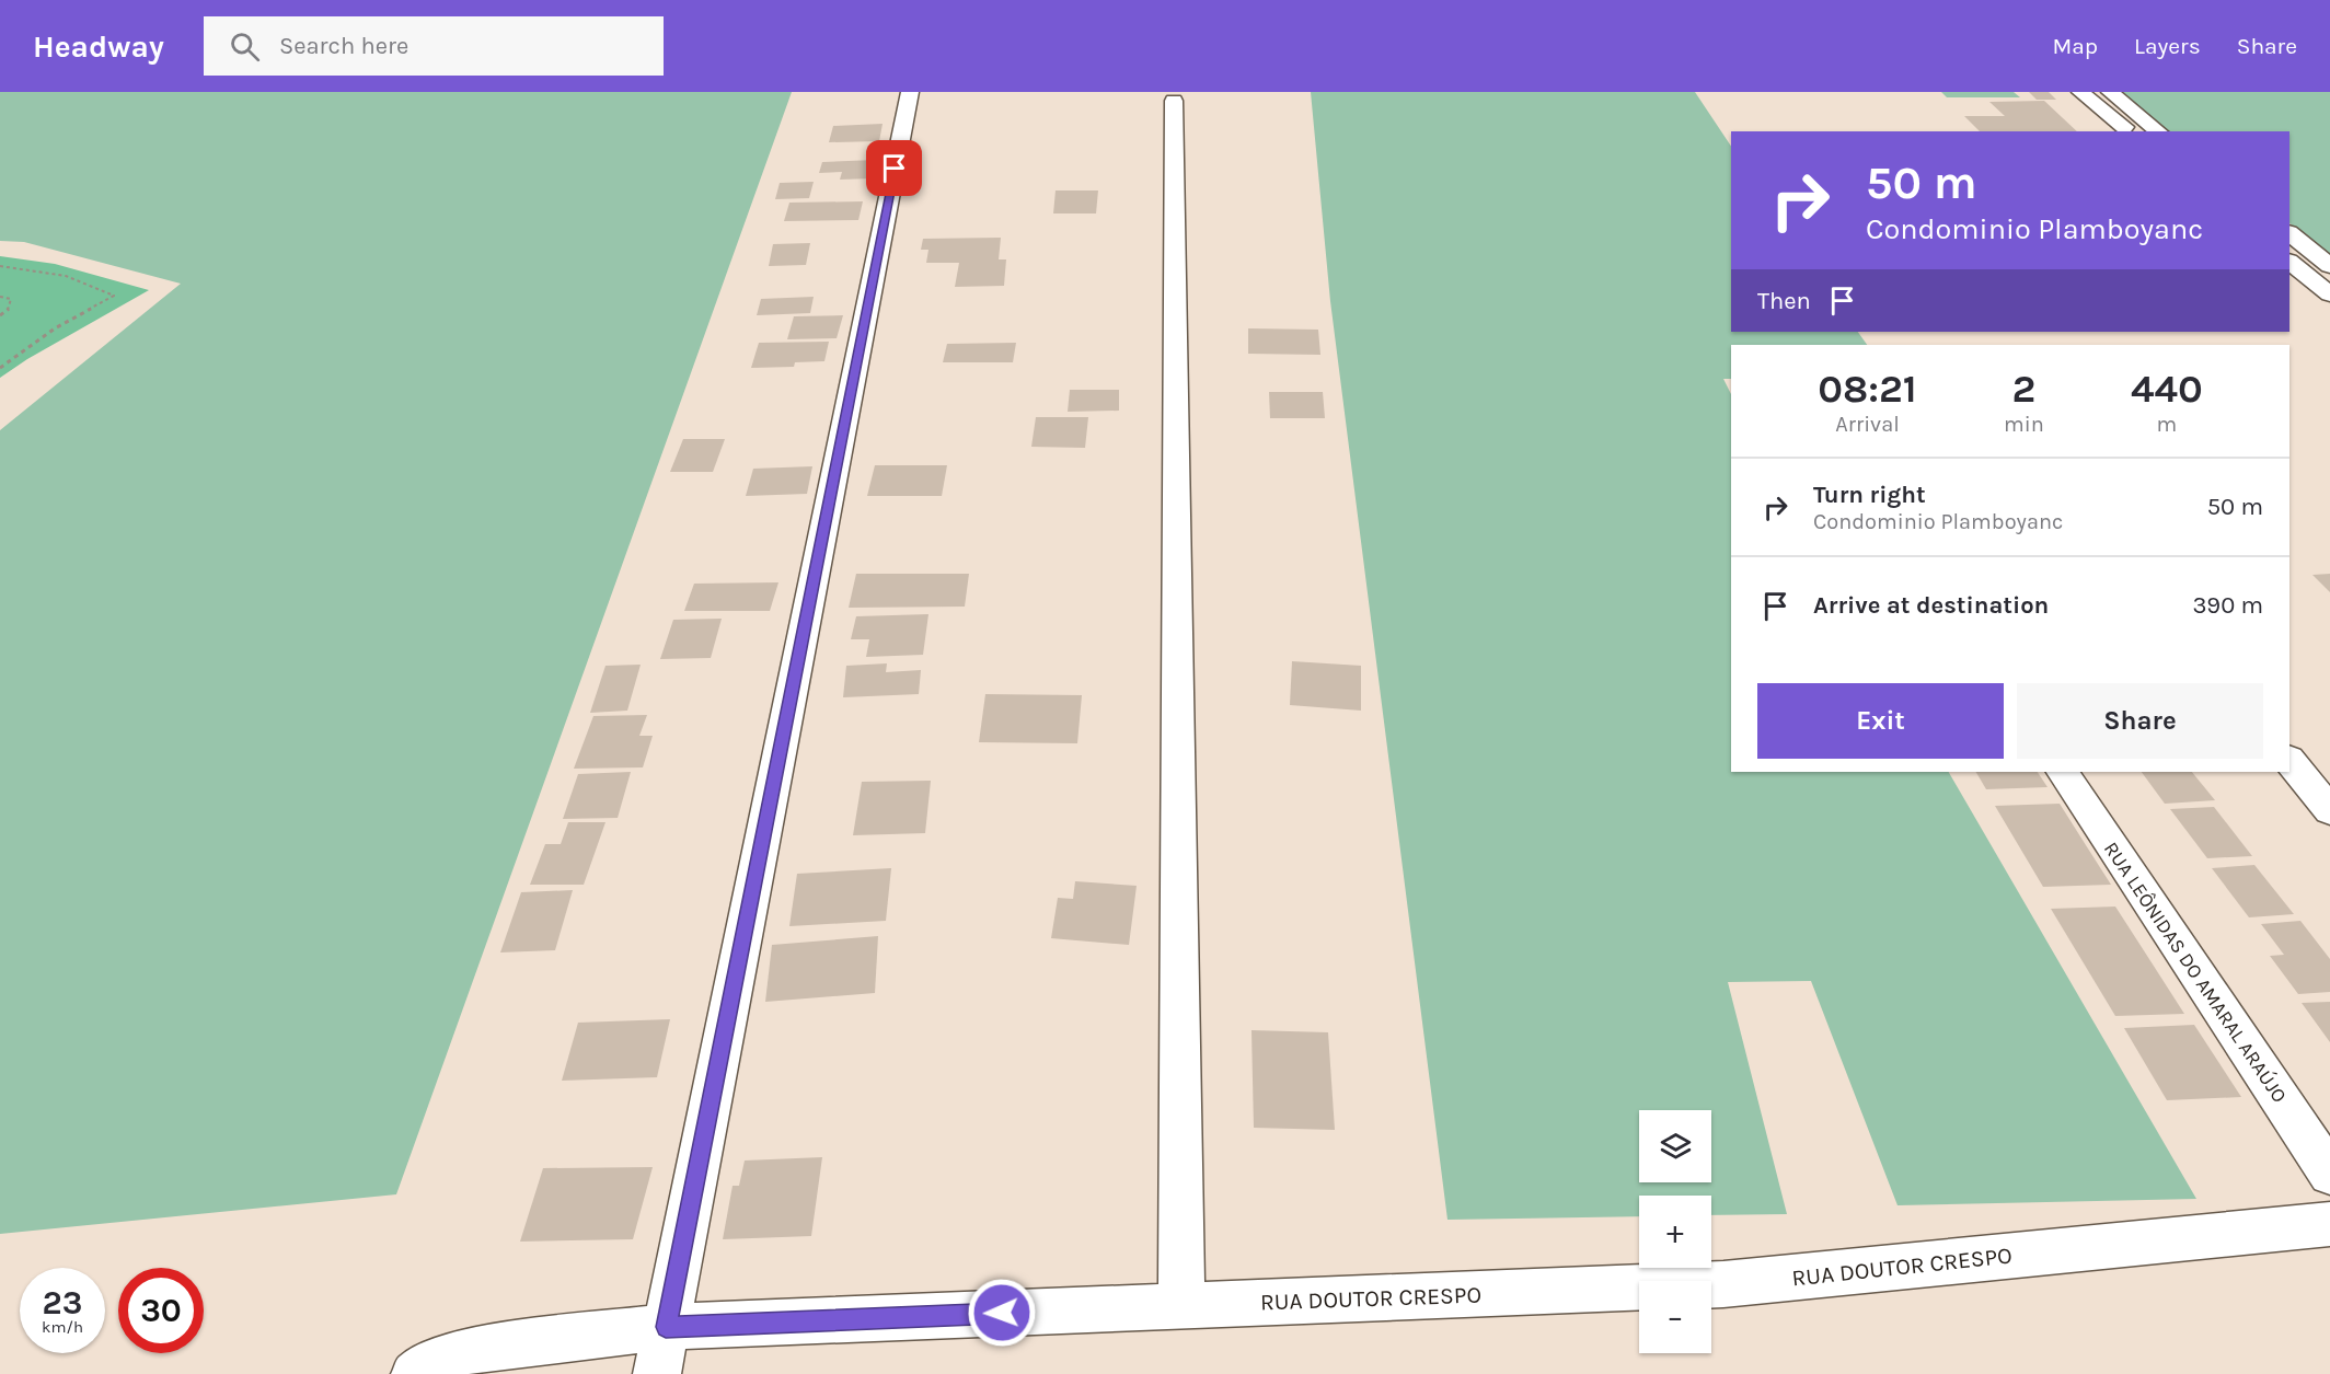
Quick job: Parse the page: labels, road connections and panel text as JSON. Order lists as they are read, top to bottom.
{
  "streets": {
    "street": ["RUA LEÔNIDAS DO AMARAL ARAÚJO", "RUA DOUTOR CRESPO"]
  },
  "page": {
    "header": "Headway",
    "search": "Search here",
    "nav": ["Map", "Layers", "Share"],
    "turn": ["50 m", "Condominio Plamboyanc"],
    "then": "Then",
    "eta": [
      "08:21",
      "Arrival",
      "2",
      "min",
      "440",
      "m"
    ],
    "list": [
      {
        "name": "Turn right",
        "note": "Condominio Plamboyanc",
        "value": "50 m"
      },
      {
        "name": "Arrive at destination",
        "value": "390 m"
      }
    ],
    "buttons": ["Exit", "Share"],
    "map_buttons": ["+", "−"],
    "speed": "23 km/h",
    "limit": "30"
  }
}
